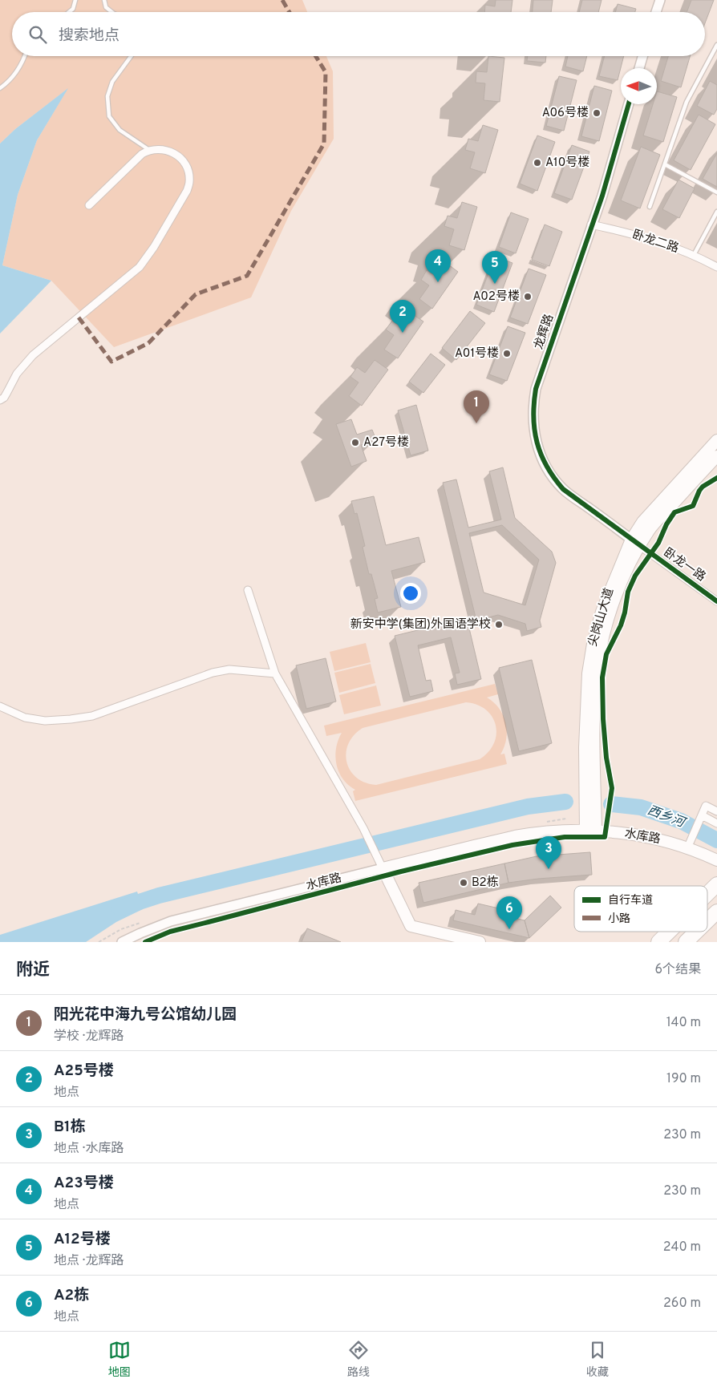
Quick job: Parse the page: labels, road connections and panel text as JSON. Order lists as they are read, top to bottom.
{
  "streets": {
    "main road": ["尖岗山大道", "水库路"],
    "street": ["卧龙二路", "龙辉路", "卧龙一路"]
  },
  "crossings": [
    ["卧龙二路", "龙辉路"],
    ["龙辉路", "卧龙一路"],
    ["龙辉路", "尖岗山大道"],
    ["卧龙一路", "尖岗山大道"],
    ["尖岗山大道", "水库路"]
  ],
  "water": ["西乡河"],
  "places": [
    "A06号楼",
    "A10号楼",
    "A02号楼",
    "A01号楼",
    "A27号楼",
    "新安中学(集团)外国语学校",
    "B2栋"
  ],
  "legend": ["自行车道", "小路"],
  "north": "left",
  "page": {
    "search": "搜索地点",
    "pins": [
      "4",
      "5",
      "2",
      "1",
      "3",
      "6"
    ],
    "heading": ["附近", "6个结果"],
    "list": [
      {
        "mark": "1",
        "name": "阳光花中海九号公馆幼儿园",
        "note": "学校 · 龙辉路",
        "value": "140 m"
      },
      {
        "mark": "2",
        "name": "A25号楼",
        "note": "地点",
        "value": "190 m"
      },
      {
        "mark": "3",
        "name": "B1栋",
        "note": "地点 · 水库路",
        "value": "230 m"
      },
      {
        "mark": "4",
        "name": "A23号楼",
        "note": "地点",
        "value": "230 m"
      },
      {
        "mark": "5",
        "name": "A12号楼",
        "note": "地点 · 龙辉路",
        "value": "240 m"
      },
      {
        "mark": "6",
        "name": "A2栋",
        "note": "地点",
        "value": "260 m"
      }
    ],
    "nav": ["地图", "路线", "收藏"]
  }
}
